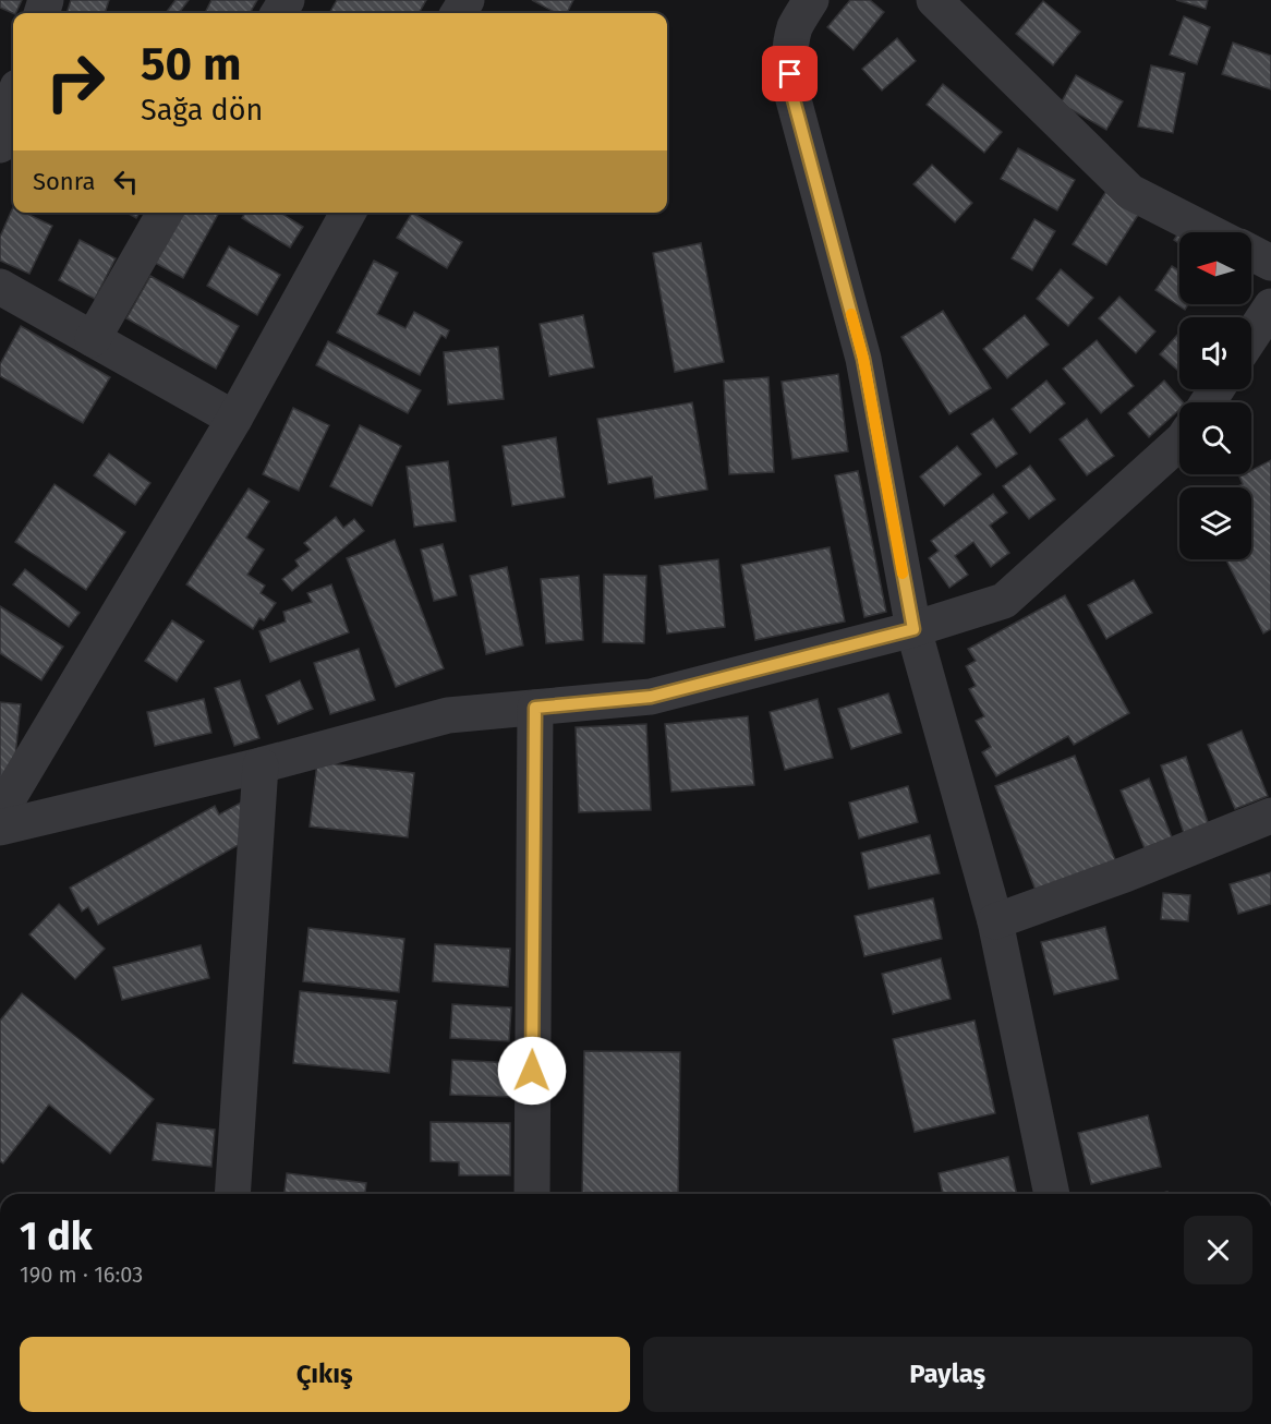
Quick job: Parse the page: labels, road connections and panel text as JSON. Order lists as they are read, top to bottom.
{
  "north": "left",
  "page": {
    "turn": ["50 m", "Sağa dön"],
    "then": "Sonra",
    "heading": ["1 dk", "190 m · 16:03"],
    "buttons": ["Çıkış", "Paylaş"]
  }
}
